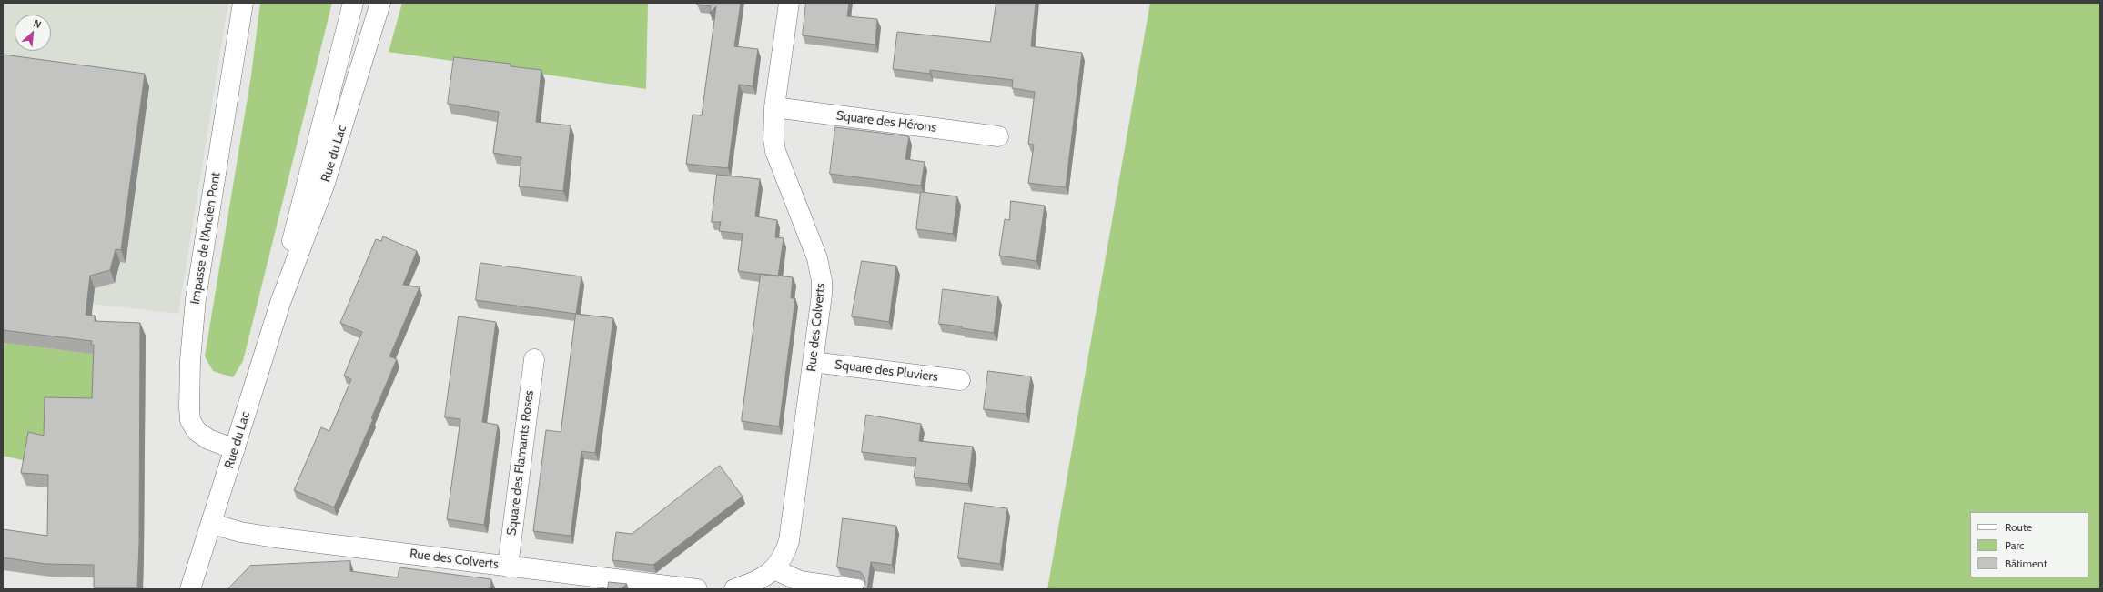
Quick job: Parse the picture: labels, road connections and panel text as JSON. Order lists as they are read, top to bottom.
{
  "streets": {
    "street": [
      "Square des Hérons",
      "Rue du Lac",
      "Impasse de l'Ancien Pont",
      "Rue des Colverts",
      "Square des Pluviers",
      "Square des Flamants Roses"
    ]
  },
  "crossings": [
    ["Square des Hérons", "Rue des Colverts"],
    ["Rue du Lac", "Impasse de l'Ancien Pont"],
    ["Rue du Lac", "Rue des Colverts"],
    ["Rue des Colverts", "Square des Pluviers"],
    ["Rue des Colverts", "Square des Flamants Roses"]
  ],
  "legend": ["Route", "Parc", "Bâtiment"],
  "north": "top right"
}
